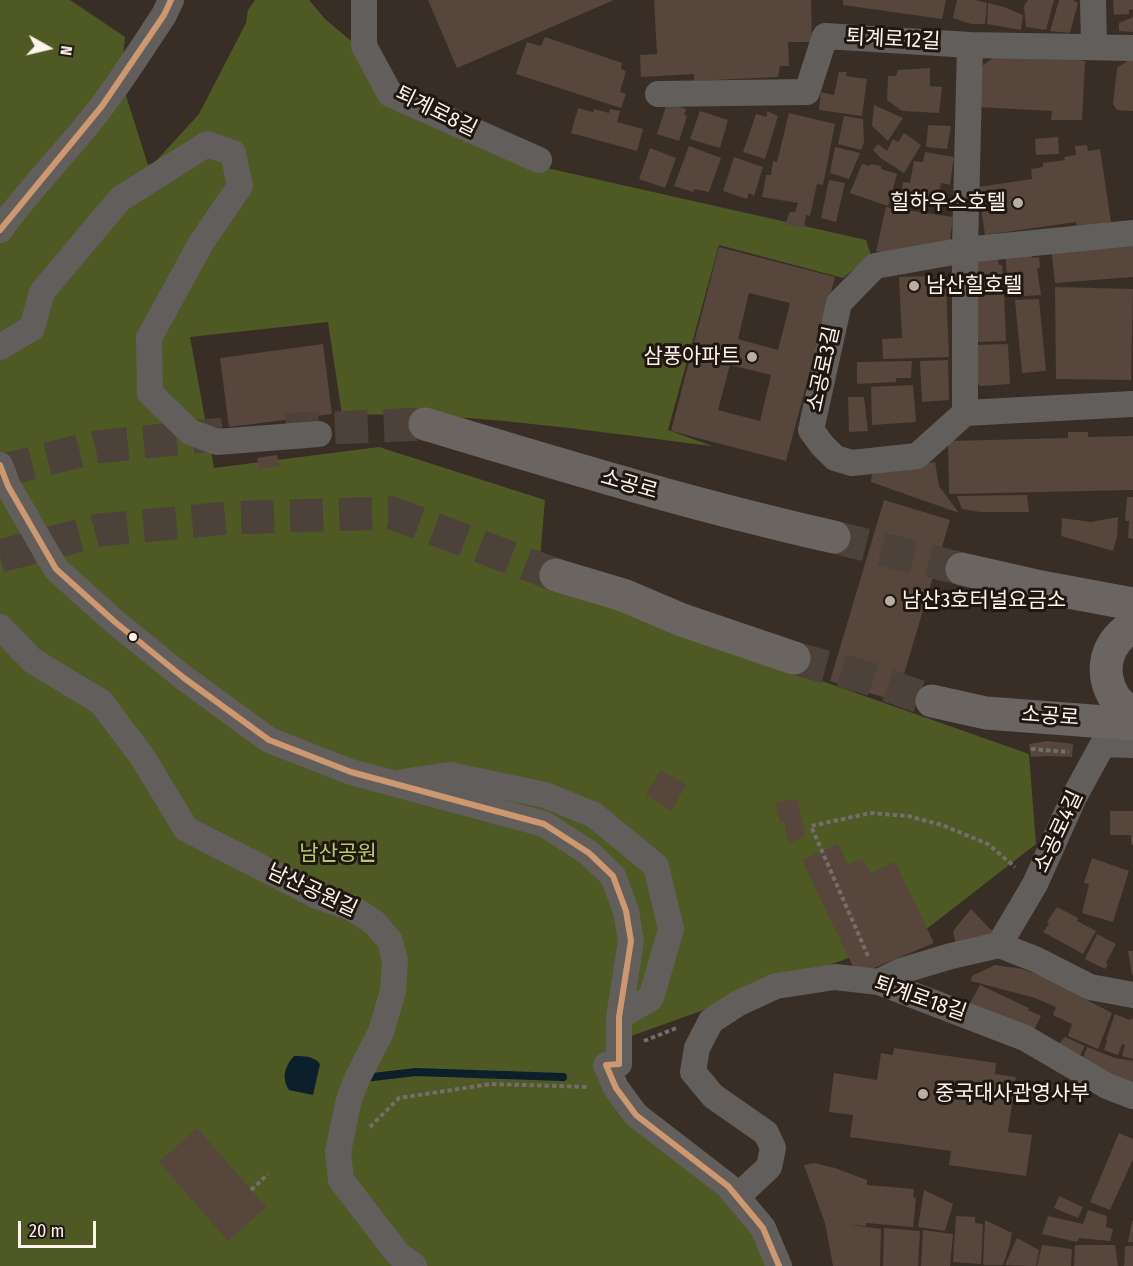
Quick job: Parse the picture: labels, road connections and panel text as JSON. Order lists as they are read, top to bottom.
{
  "streets": {
    "main road": ["소공로"],
    "street": [
      "퇴계로12길",
      "퇴계로8길",
      "소공로3길",
      "소공로4길",
      "남산공원길",
      "퇴계로18길"
    ]
  },
  "parks": ["남산공원"],
  "places": [
    "힐하우스호텔",
    "남산힐호텔",
    "삼풍아파트",
    "남산3호터널요금소",
    "중국대사관영사부"
  ],
  "scale_bar": "20 m",
  "north": "right"
}
